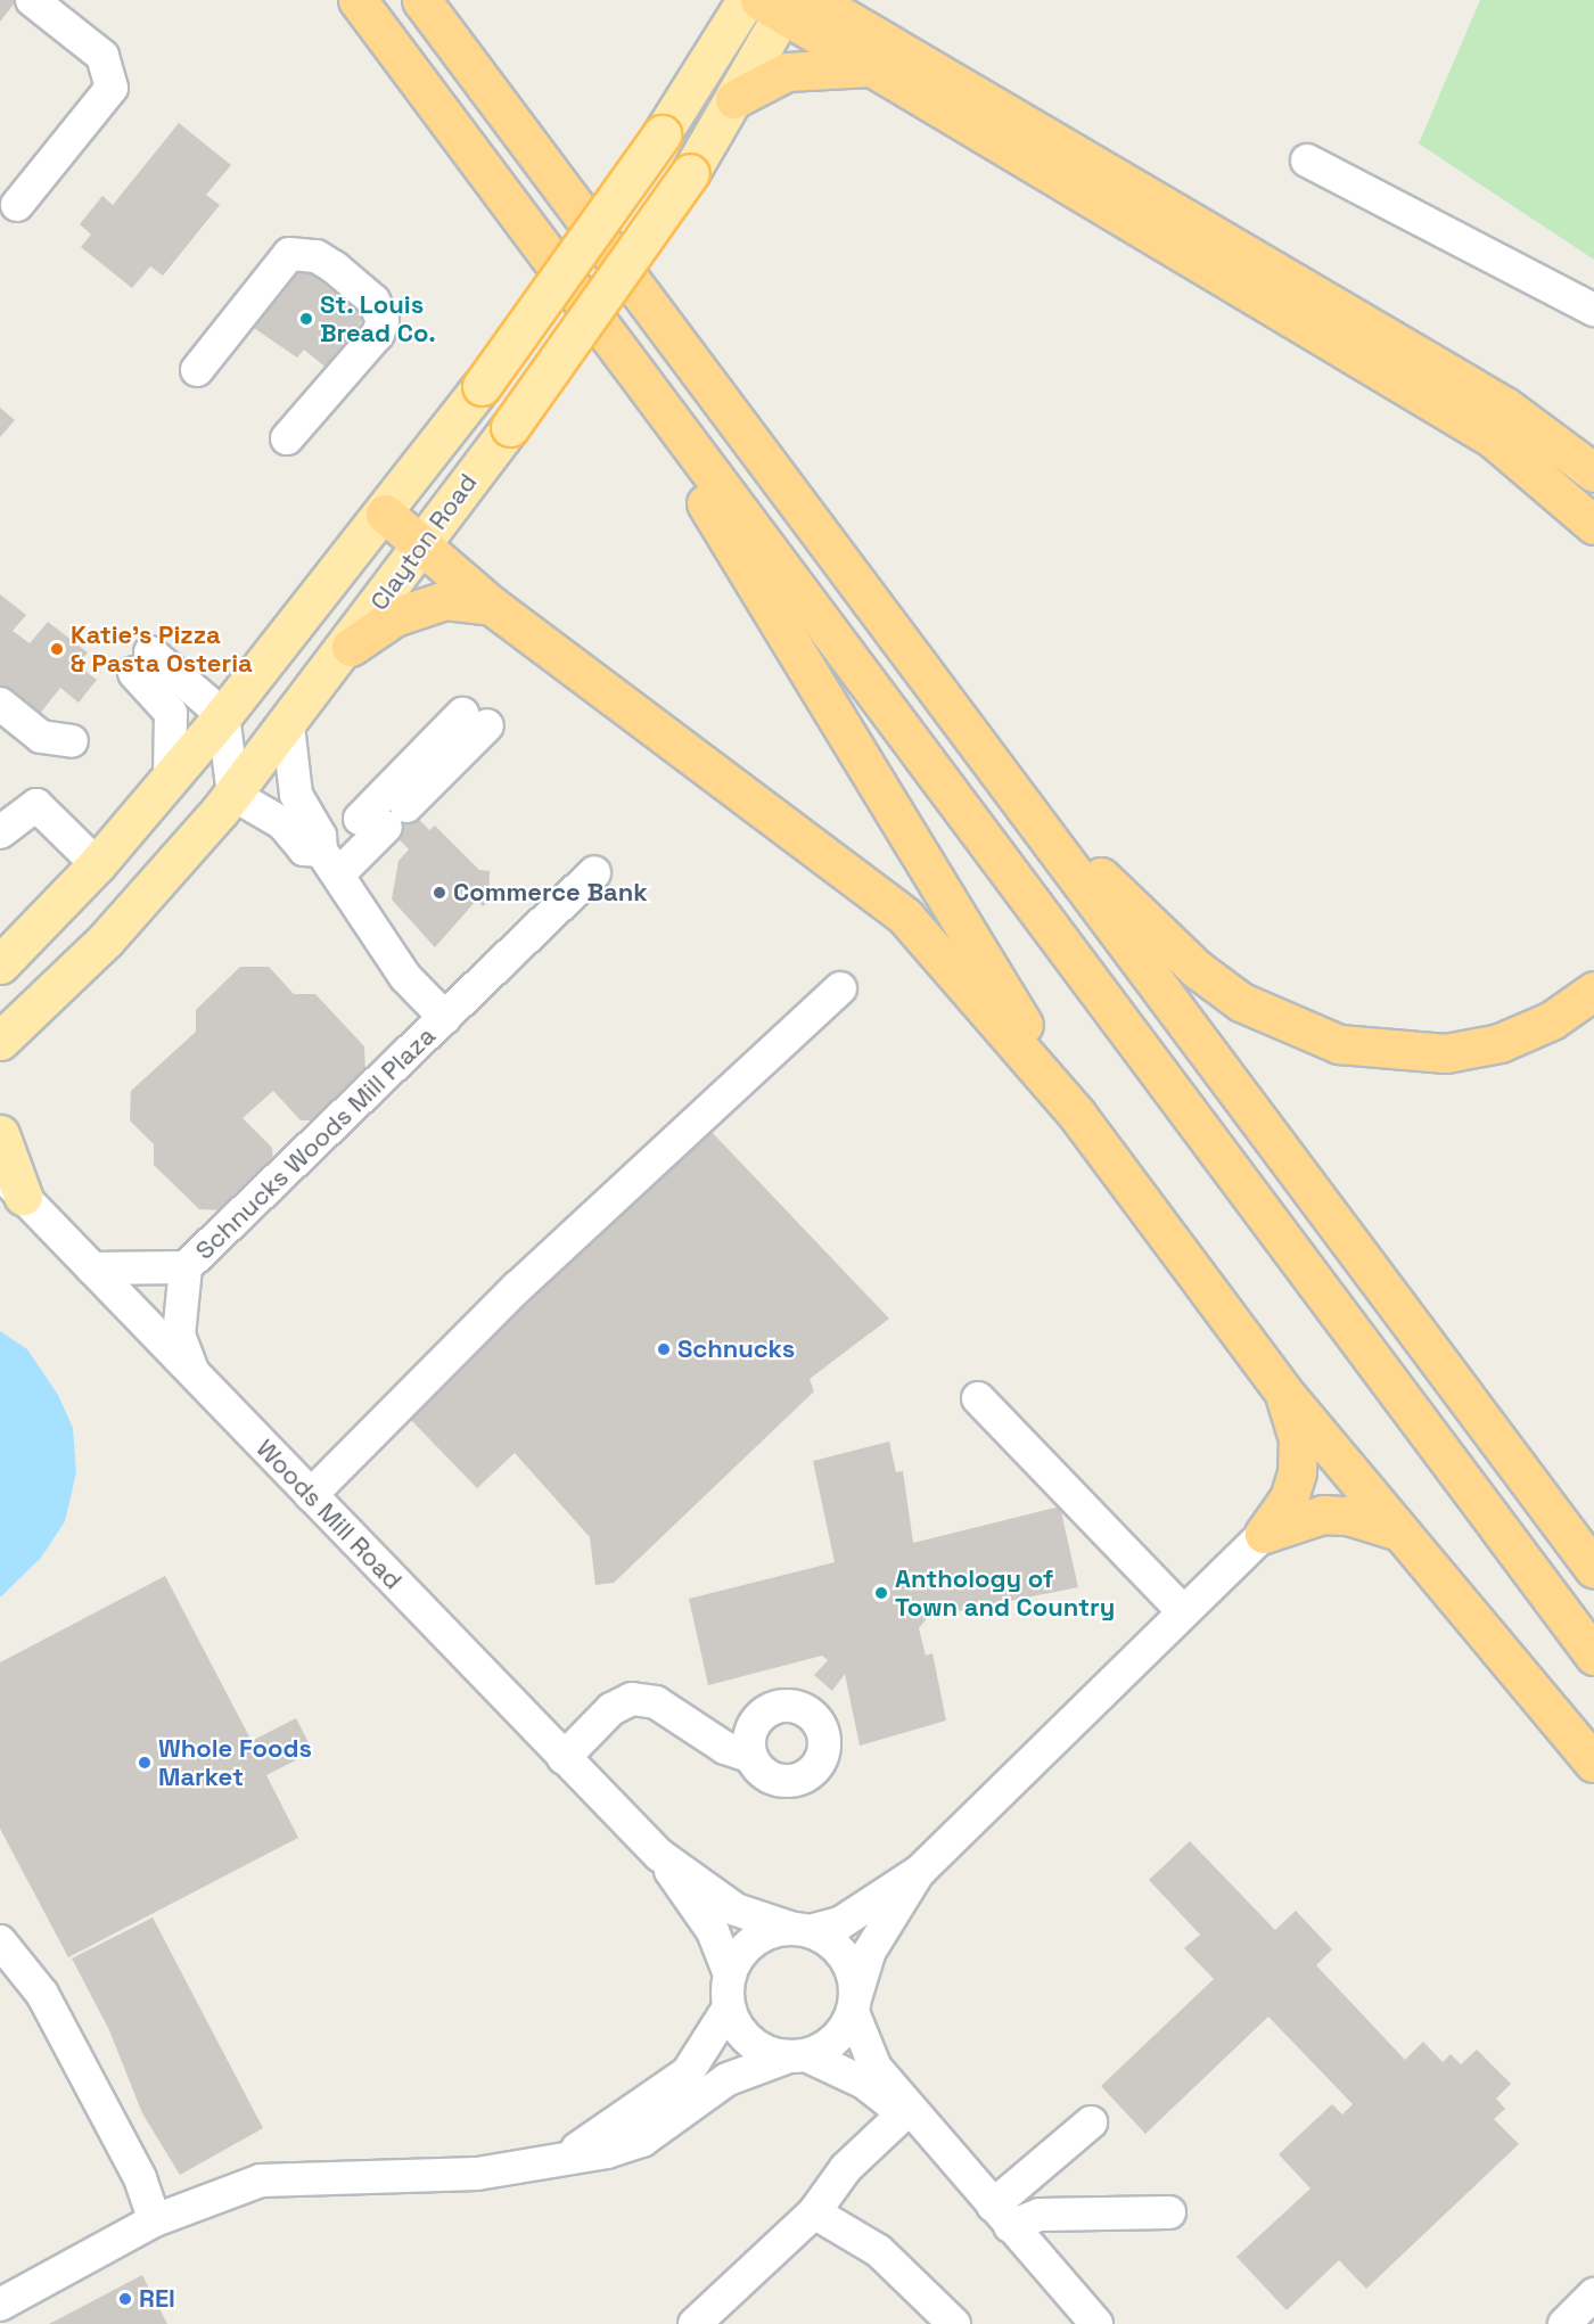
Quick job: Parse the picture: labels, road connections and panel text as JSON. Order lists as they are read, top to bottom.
{
  "streets": {
    "main road": ["Clayton Road"],
    "street": ["Schnucks Woods Mill Plaza", "Woods Mill Road"]
  },
  "crossings": [
    ["Clayton Road", "Schnucks Woods Mill Plaza"],
    ["Schnucks Woods Mill Plaza", "Woods Mill Road"]
  ],
  "places": [
    "St. Louis Bread Co.",
    "Katie's Pizza & Pasta Osteria",
    "Commerce Bank",
    "Schnucks",
    "Anthology of Town and Country",
    "Whole Foods Market",
    "REI"
  ]
}
